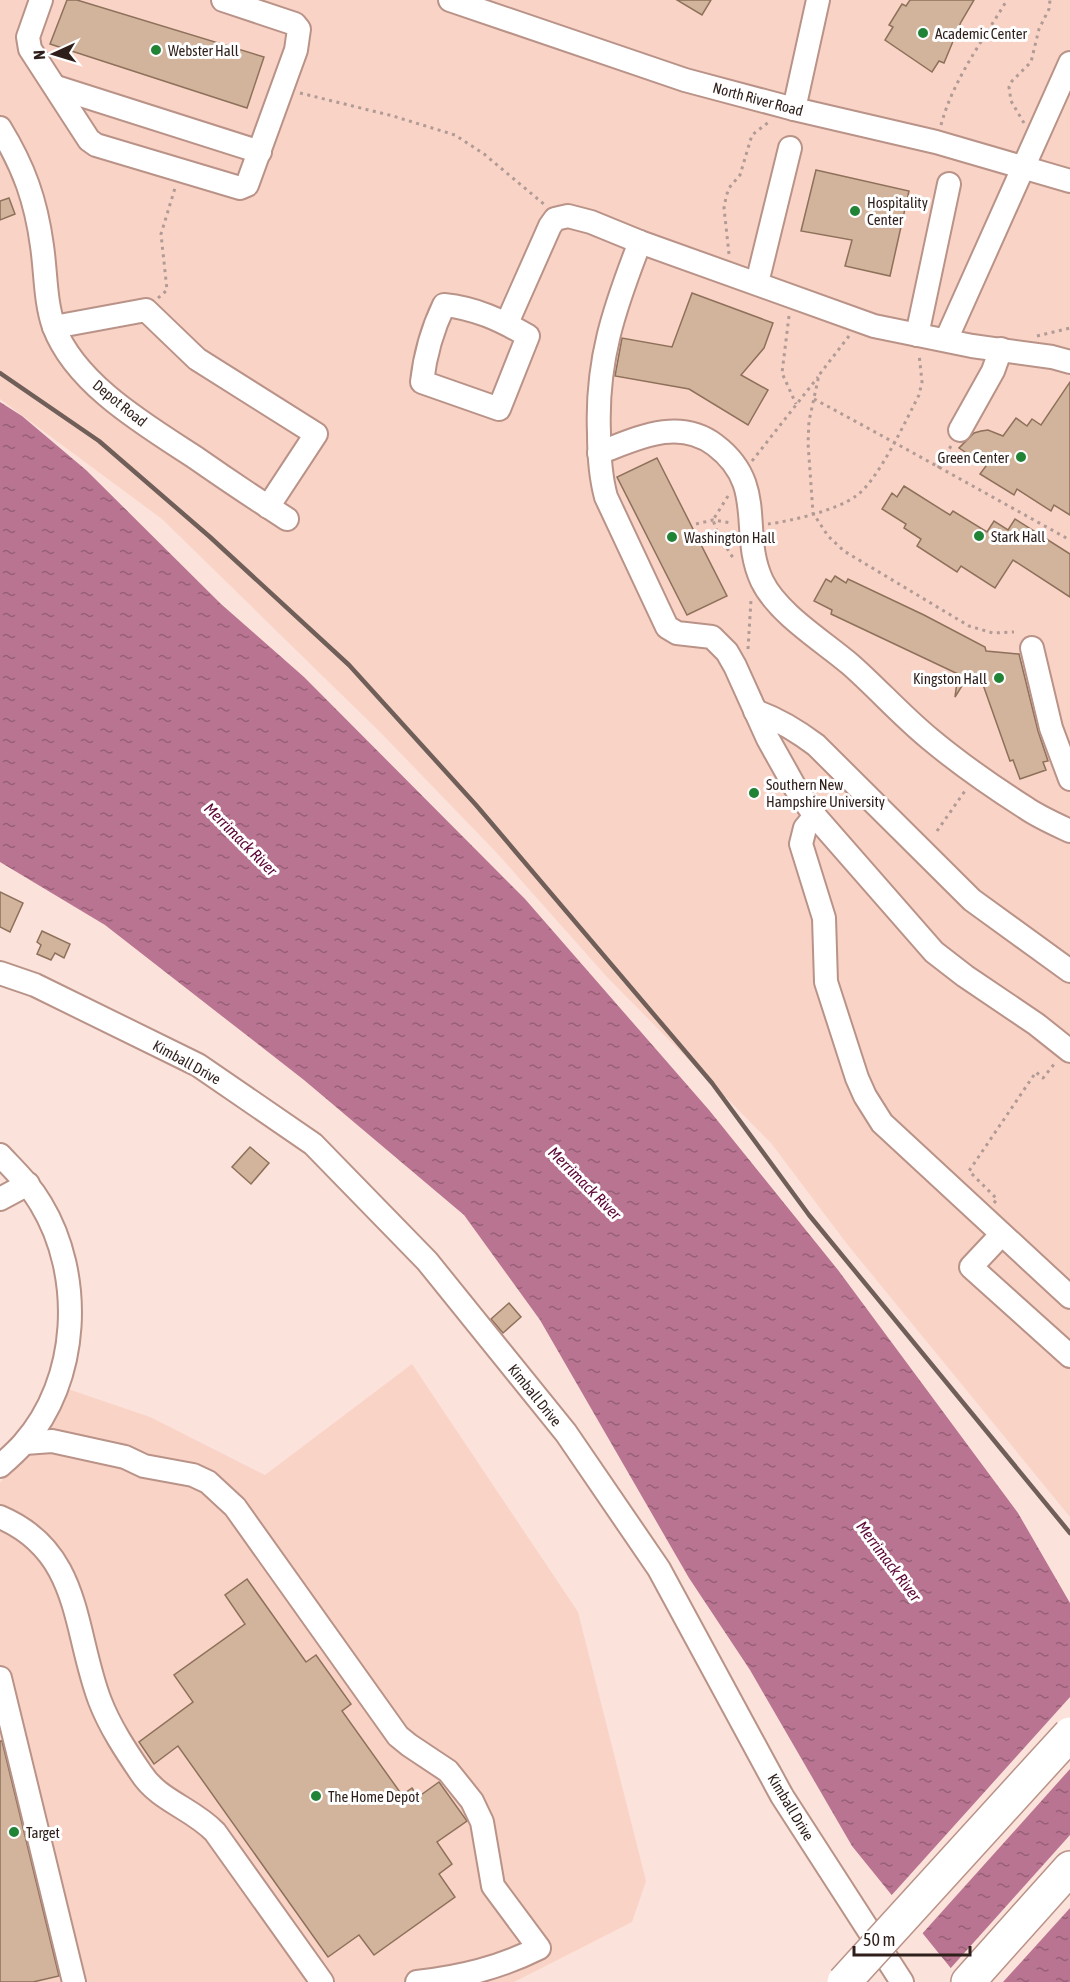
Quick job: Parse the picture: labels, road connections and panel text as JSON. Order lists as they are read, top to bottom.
{
  "streets": {
    "street": ["North River Road", "Depot Road", "Kimball Drive"]
  },
  "water": ["Merrimack River"],
  "places": [
    "Academic Center",
    "Webster Hall",
    "Hospitality Center",
    "Green Center",
    "Stark Hall",
    "Washington Hall",
    "Kingston Hall",
    "Southern New Hampshire University",
    "The Home Depot",
    "Target"
  ],
  "scale_bar": "50 m",
  "north": "left"
}
